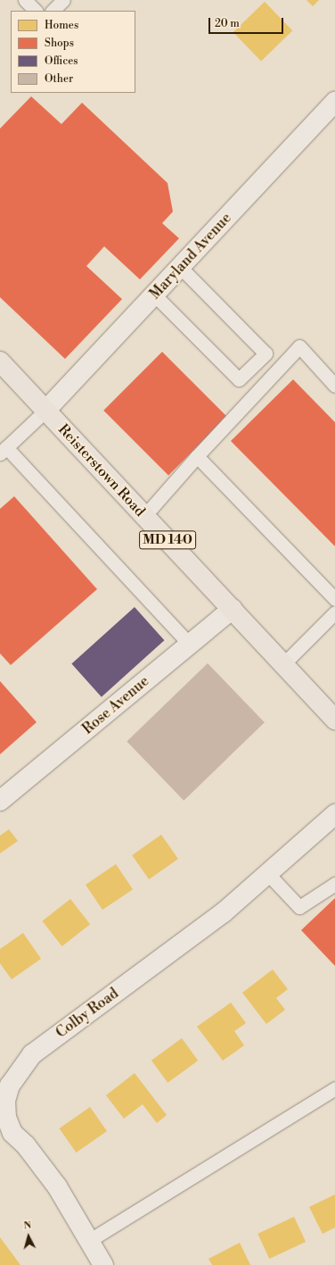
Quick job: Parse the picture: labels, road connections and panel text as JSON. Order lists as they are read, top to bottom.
{
  "streets": {
    "main road": ["Reisterstown Road", "MD 140"],
    "street": ["Maryland Avenue", "Rose Avenue", "Colby Road"]
  },
  "crossings": [
    ["Maryland Avenue", "Reisterstown Road"],
    ["Reisterstown Road", "Rose Avenue"]
  ],
  "legend": [
    "Homes",
    "Shops",
    "Offices",
    "Other"
  ],
  "scale_bar": "20 m",
  "north": "top"
}
